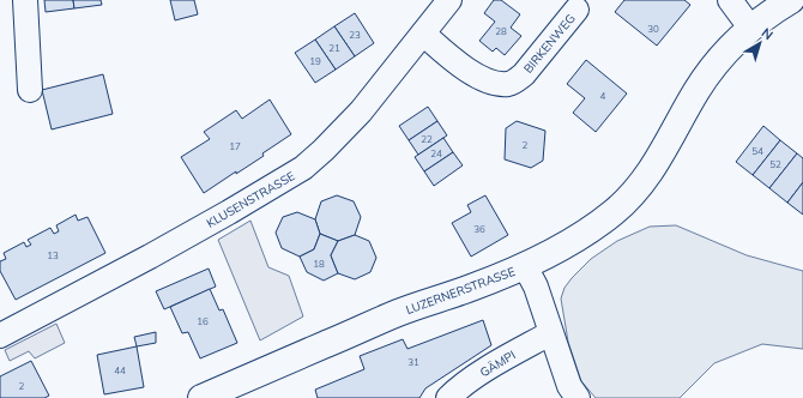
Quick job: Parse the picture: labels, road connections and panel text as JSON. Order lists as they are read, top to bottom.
{
  "streets": {
    "main road": ["LUZERNERSTRASSE"],
    "street": ["BIRKENWEG", "KLUSENSTRASSE", "GÄMPI"]
  },
  "crossings": [
    ["BIRKENWEG", "KLUSENSTRASSE"]
  ],
  "house_numbers": [
    "30",
    "28",
    "23",
    "21",
    "19",
    "4",
    "22",
    "2",
    "17",
    "54",
    "24",
    "52",
    "36",
    "13",
    "18",
    "16",
    "31",
    "44",
    "2"
  ],
  "north": "top right"
}
